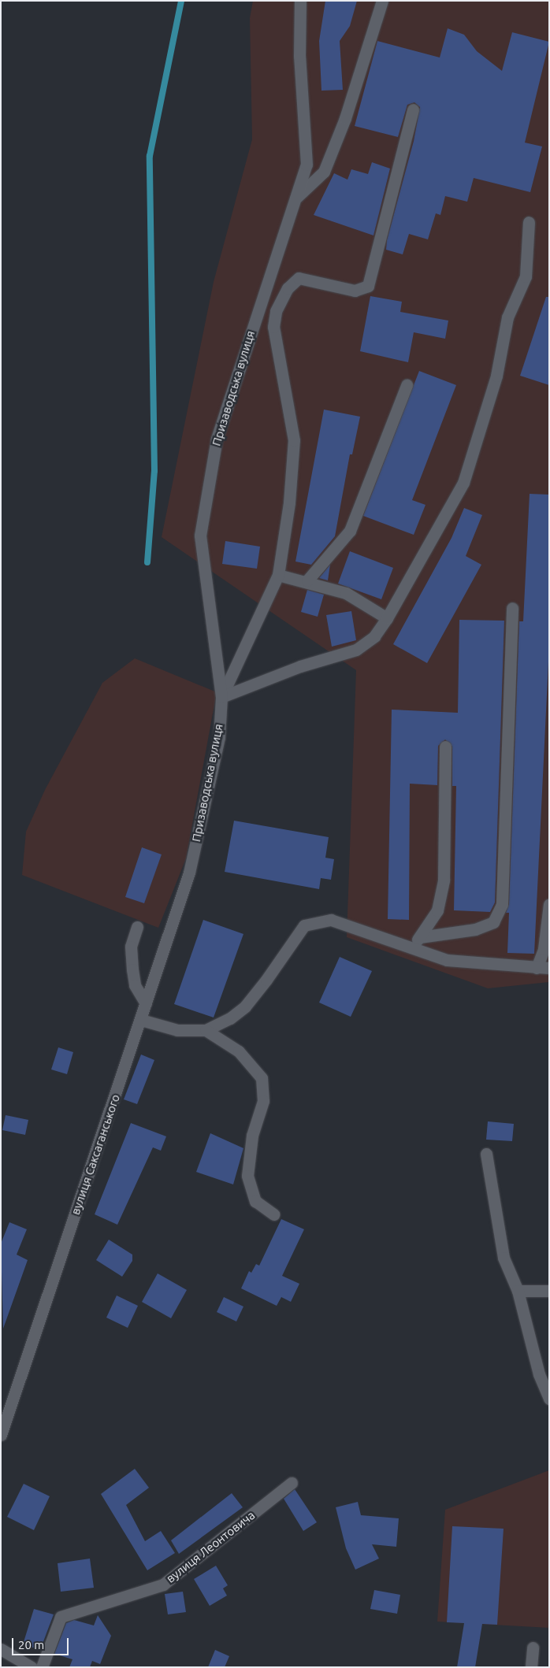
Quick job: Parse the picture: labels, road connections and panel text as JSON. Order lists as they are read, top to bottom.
{
  "streets": {
    "street": ["Призаводська вулиця", "вулиця Саксаганського", "вулиця Леонтовича"]
  },
  "crossings": [
    ["Призаводська вулиця", "вулиця Саксаганського"]
  ],
  "scale_bar": "20 m"
}
